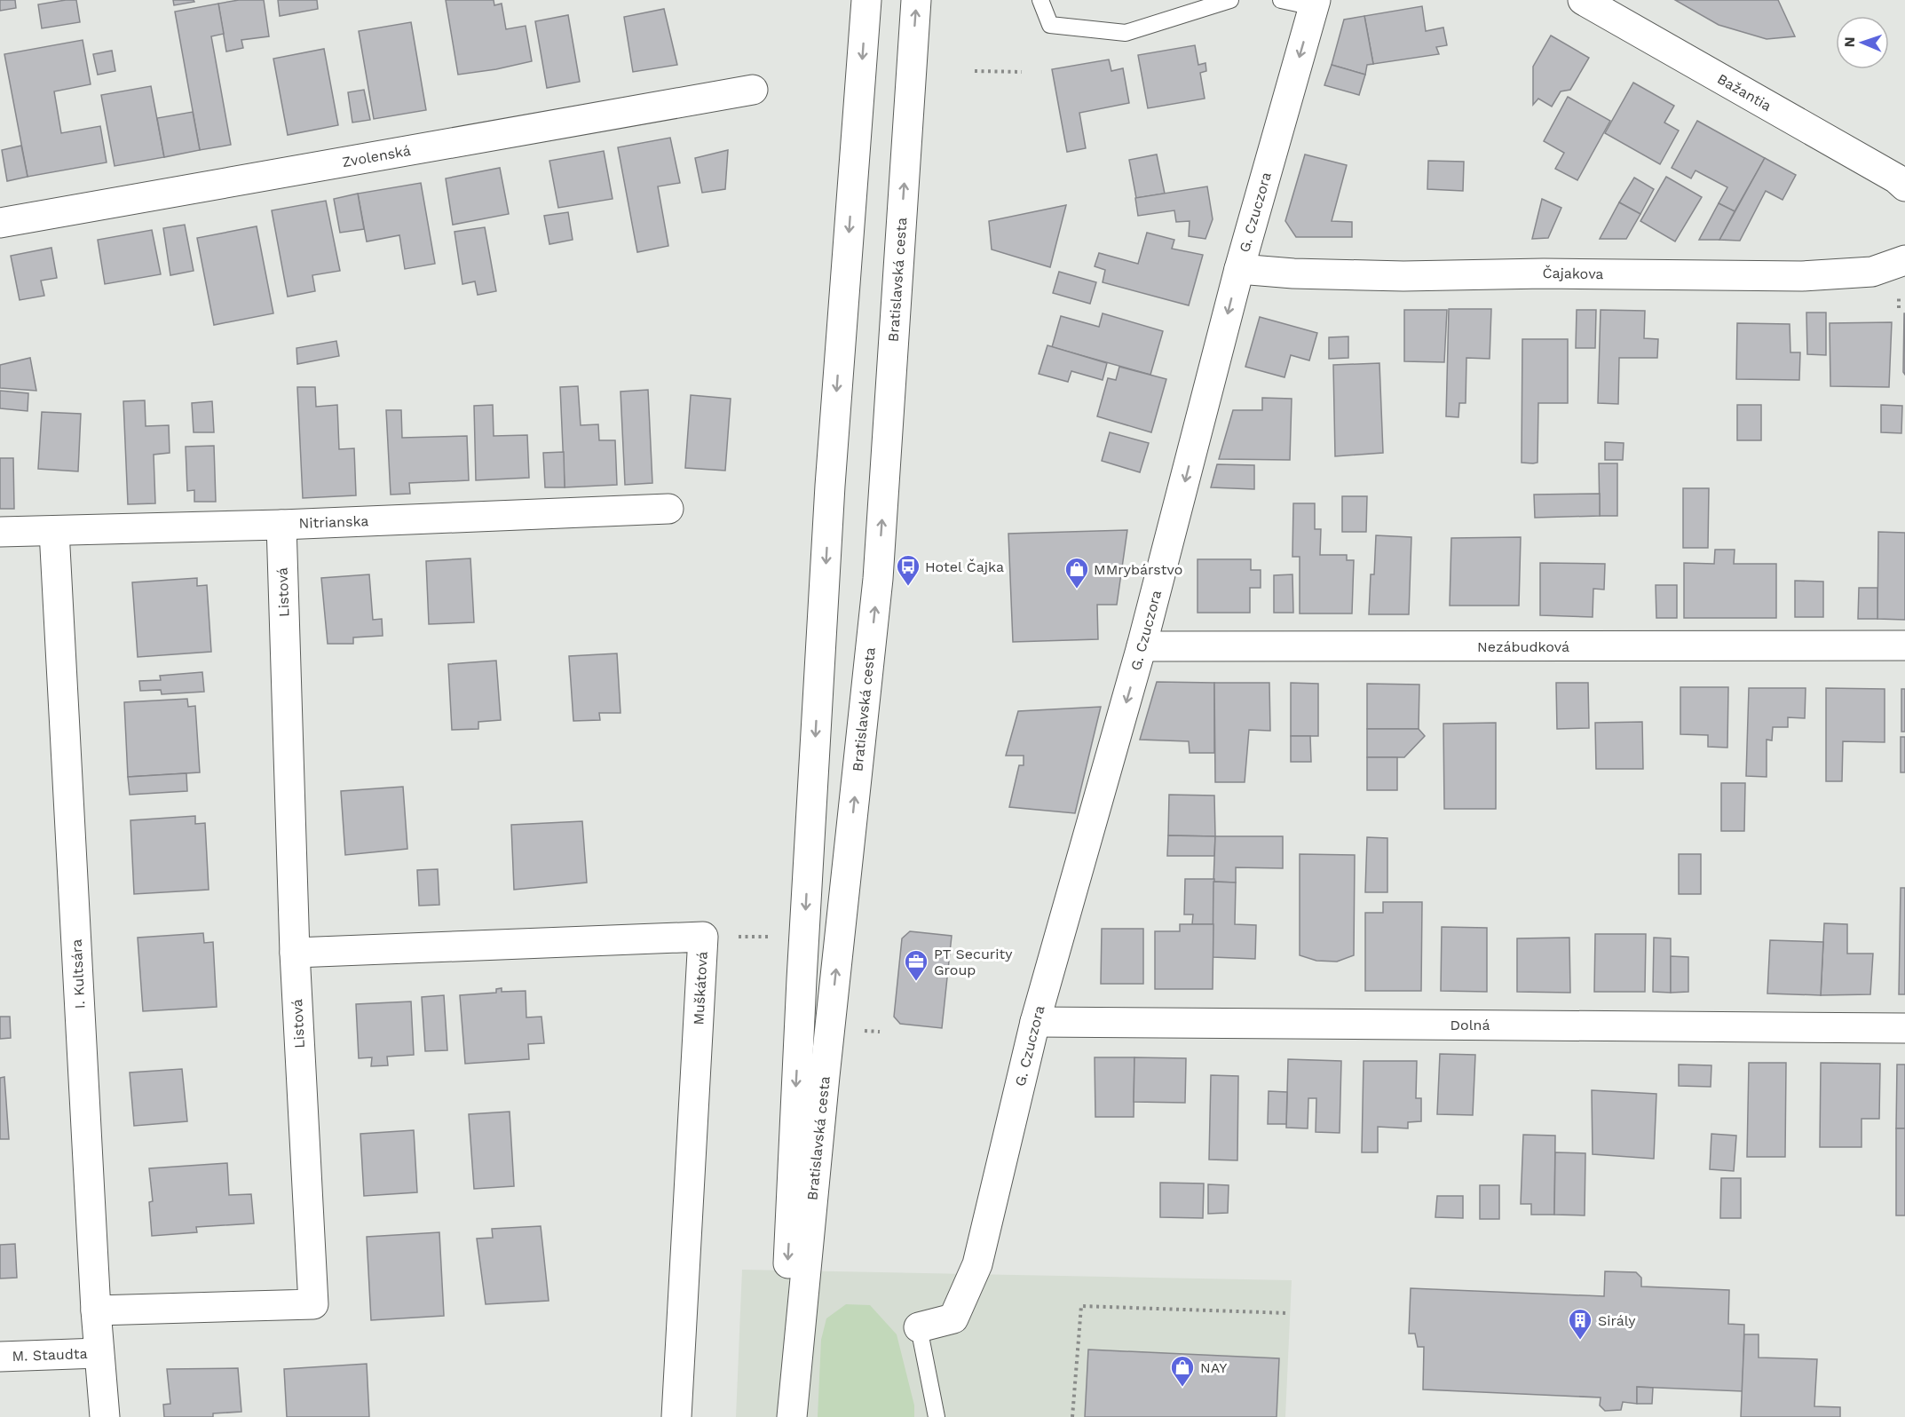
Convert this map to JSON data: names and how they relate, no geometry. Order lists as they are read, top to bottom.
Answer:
{
  "streets": {
    "street": [
      "Bažantia",
      "Zvolenská",
      "G. Czuczora",
      "Čajakova",
      "Bratislavská cesta",
      "Nitrianska",
      "Listová",
      "Nezábudková",
      "I. Kultsára",
      "Muškátová",
      "Dolná",
      "M. Staudta"
    ]
  },
  "crossings": [
    ["G. Czuczora", "Čajakova"],
    ["G. Czuczora", "Nezábudková"],
    ["G. Czuczora", "Dolná"],
    ["Nitrianska", "Listová"],
    ["Nitrianska", "I. Kultsára"],
    ["Listová", "I. Kultsára"],
    ["Listová", "Muškátová"],
    ["I. Kultsára", "M. Staudta"]
  ],
  "one_way": ["G. Czuczora"],
  "places": {
    "bus stop": ["Hotel Čajka"],
    "shop": ["MMrybárstvo", "NAY"],
    "office": ["PT Security Group"],
    "building": ["Sirály"]
  },
  "north": "left"
}
